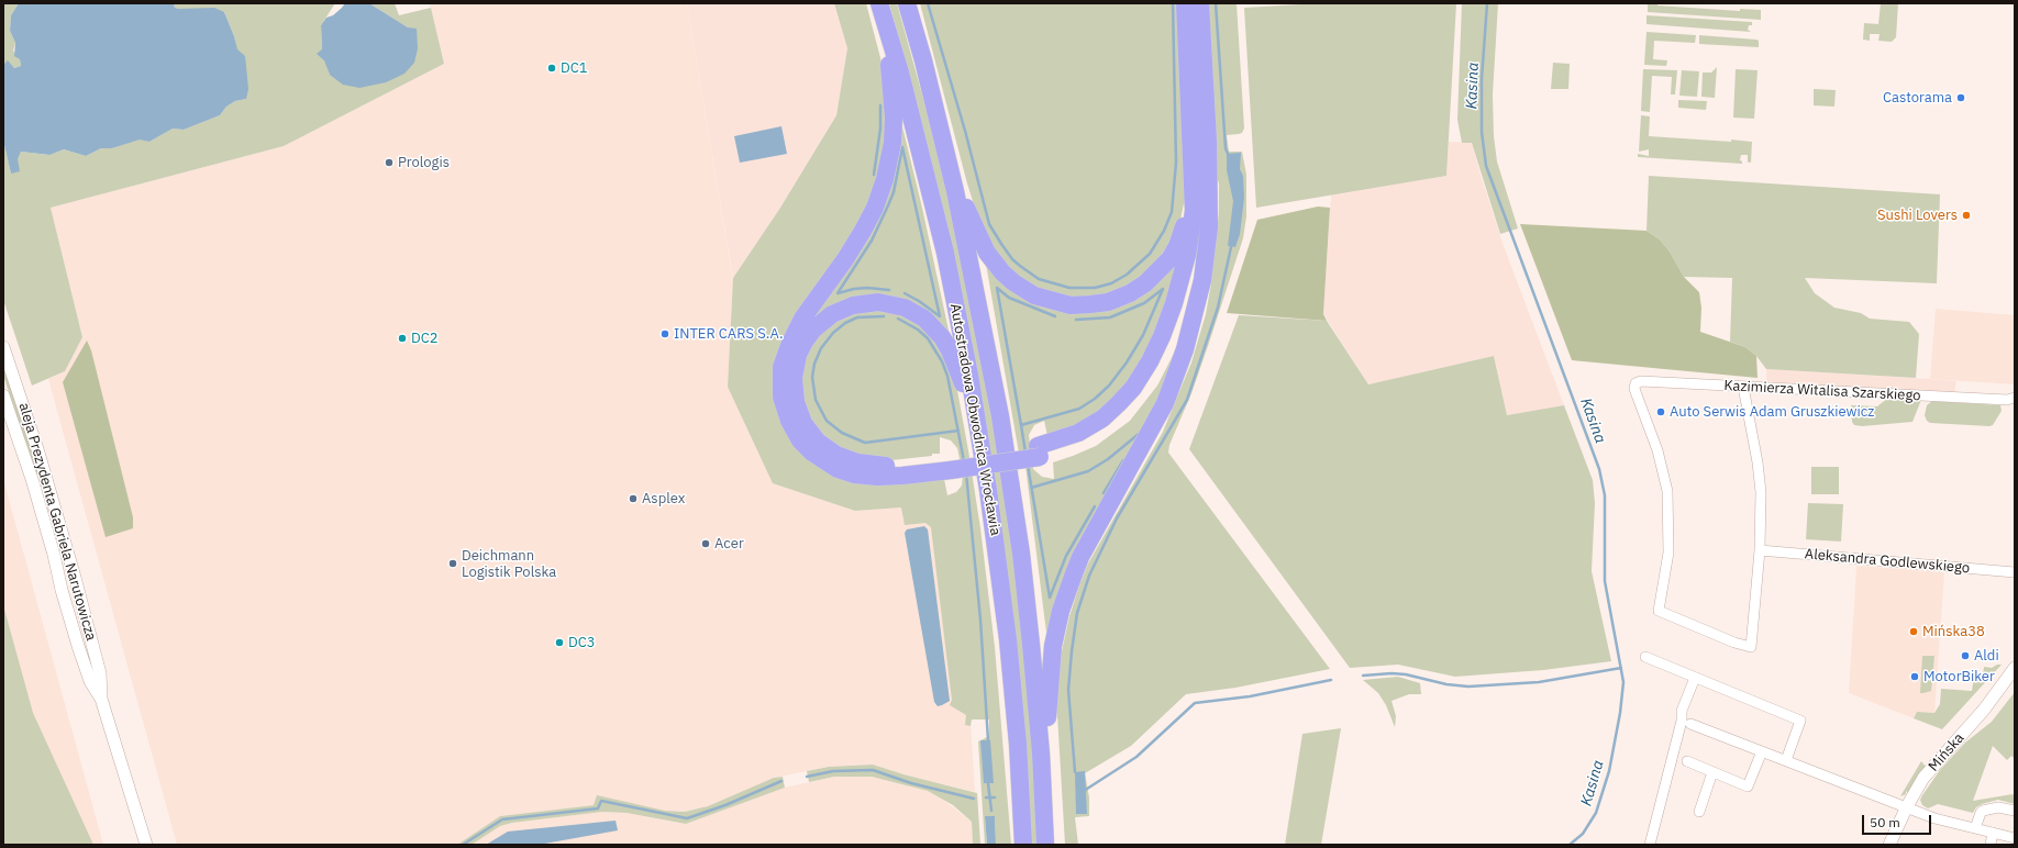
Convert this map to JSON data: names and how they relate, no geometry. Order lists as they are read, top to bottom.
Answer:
{
  "streets": {
    "highway": ["Autostradowa Obwodnica Wrocławia"],
    "street": [
      "Kazimierza Witalisa Szarskiego",
      "aleja Prezydenta Gabriela Narutowicza",
      "Aleksandra Godlewskiego",
      "Mińska"
    ]
  },
  "crossings": [
    ["Kazimierza Witalisa Szarskiego", "Aleksandra Godlewskiego"]
  ],
  "water": ["Kasina"],
  "places": [
    "DC1",
    "Castorama",
    "Prologis",
    "Sushi Lovers",
    "INTER CARS S.A.",
    "DC2",
    "Auto Serwis Adam Gruszkiewicz",
    "Asplex",
    "Acer",
    "Deichmann Logistik Polska",
    "Mińska38",
    "DC3",
    "Aldi",
    "MotorBiker"
  ],
  "scale_bar": "50 m"
}
